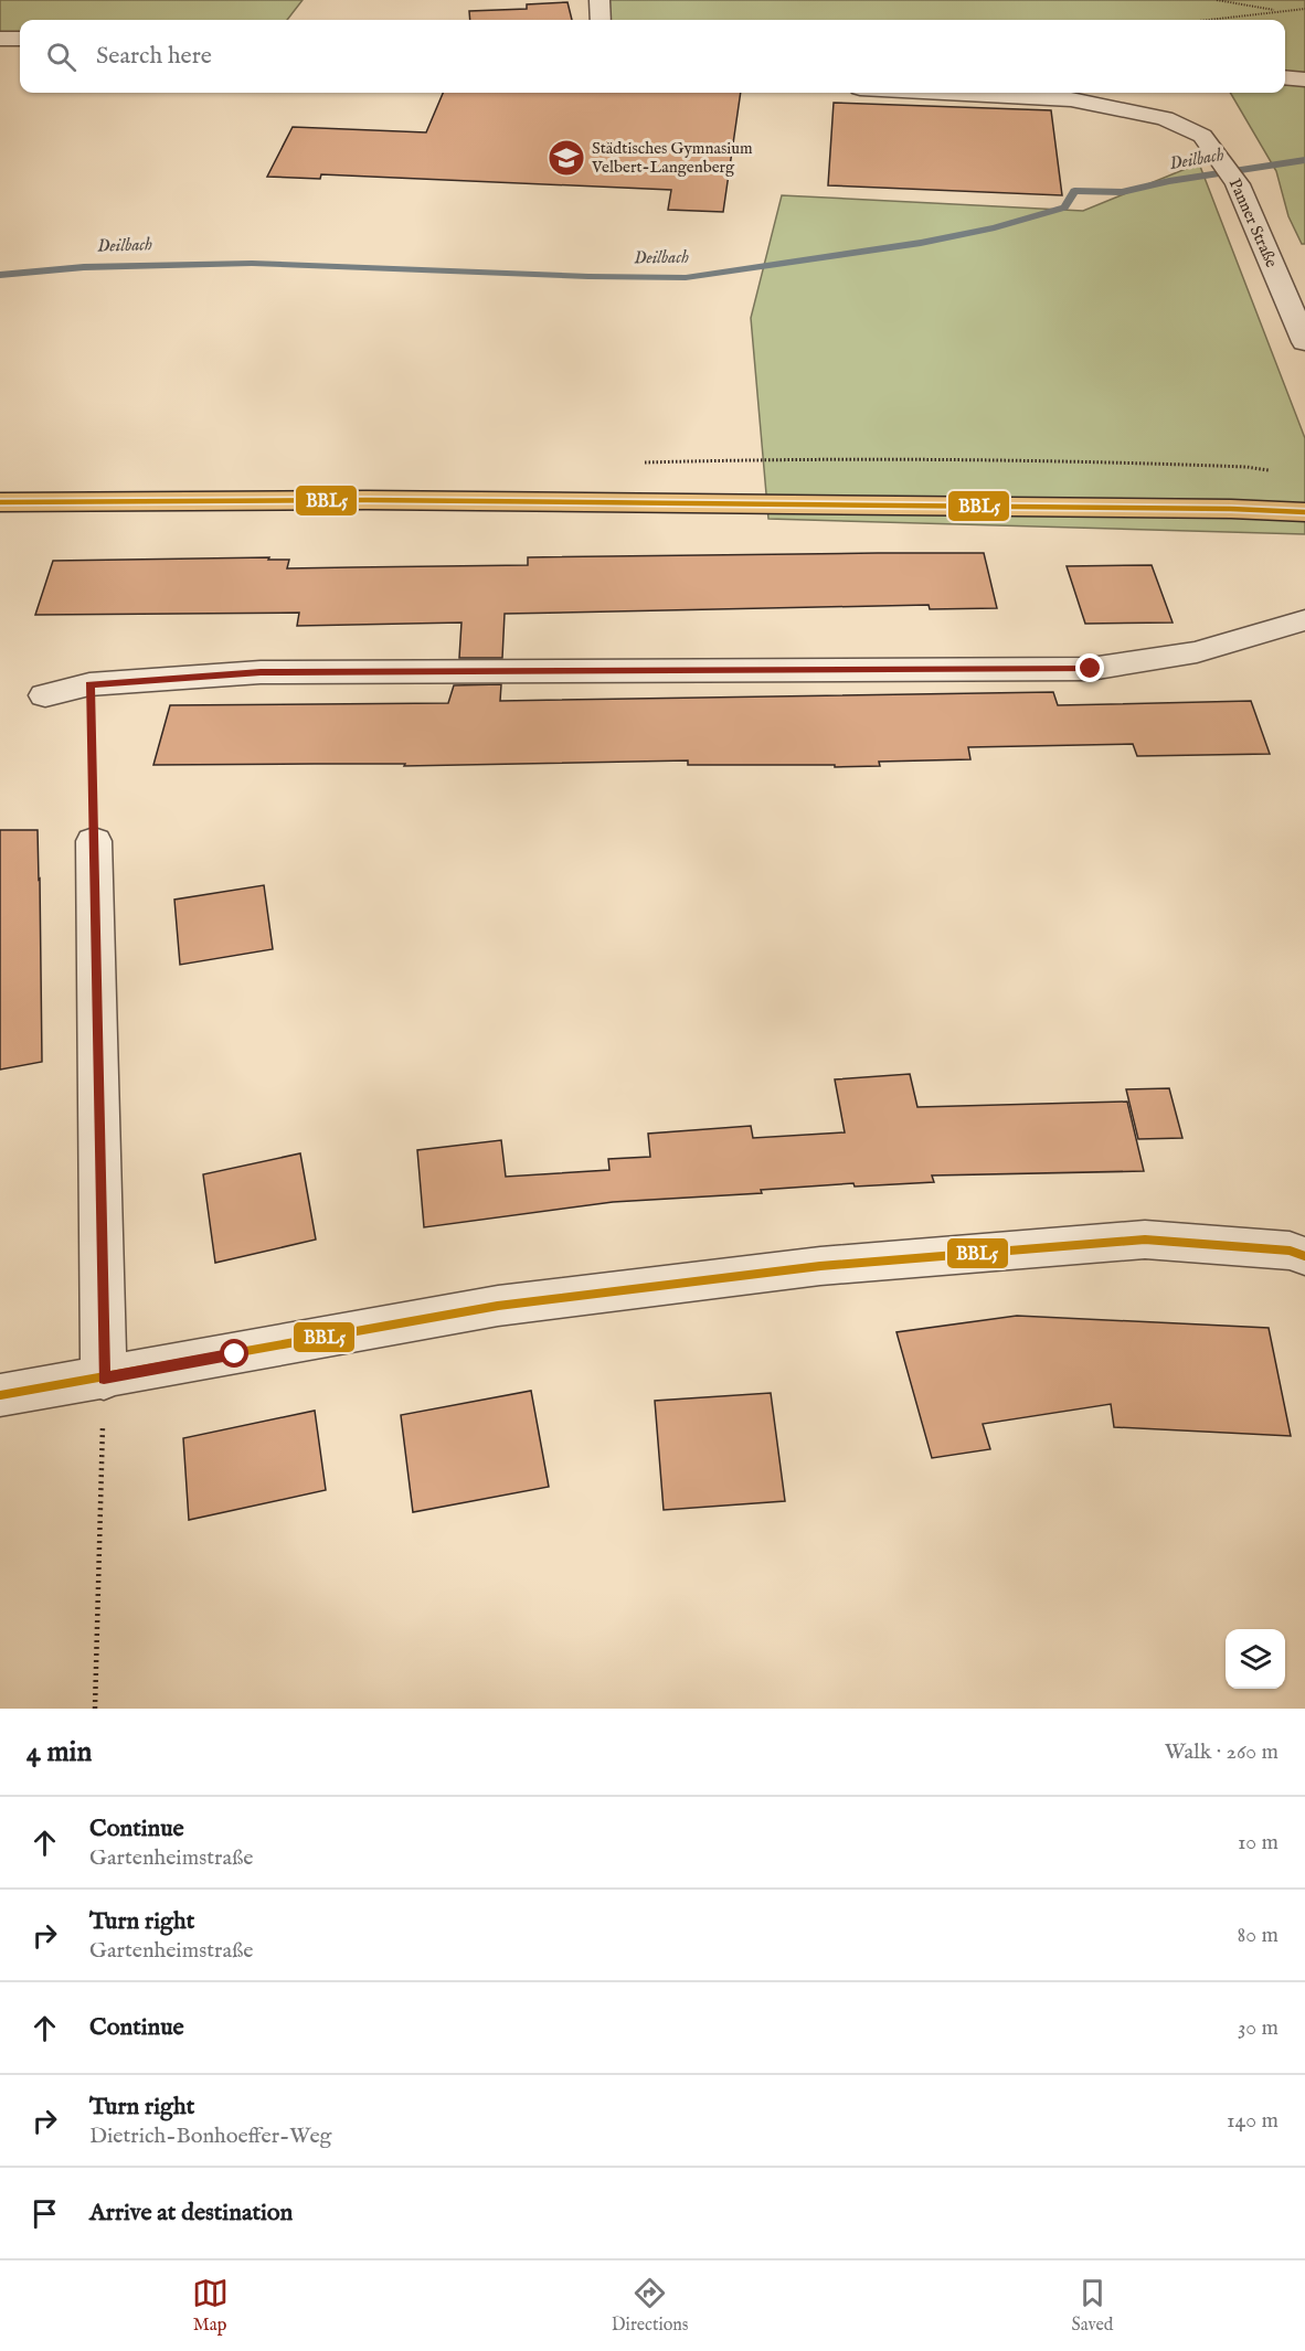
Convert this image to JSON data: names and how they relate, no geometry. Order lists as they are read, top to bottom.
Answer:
{
  "streets": {
    "street": ["Panner Straße"]
  },
  "water": ["Deilbach"],
  "places": {
    "school or university": ["Städtisches Gymnasium Velbert-Langenberg"]
  },
  "lines": ["transit line BBL5"],
  "page": {
    "search": "Search here",
    "heading": ["4 min", "Walk · 260 m"],
    "list": [
      ["Continue", "Gartenheimstraße", "10 m"],
      ["Turn right", "Gartenheimstraße", "80 m"],
      ["Continue", "30 m"],
      ["Turn right", "Dietrich-Bonhoeffer-Weg", "140 m"],
      "Arrive at destination"
    ],
    "nav": ["Map", "Directions", "Saved"]
  }
}
